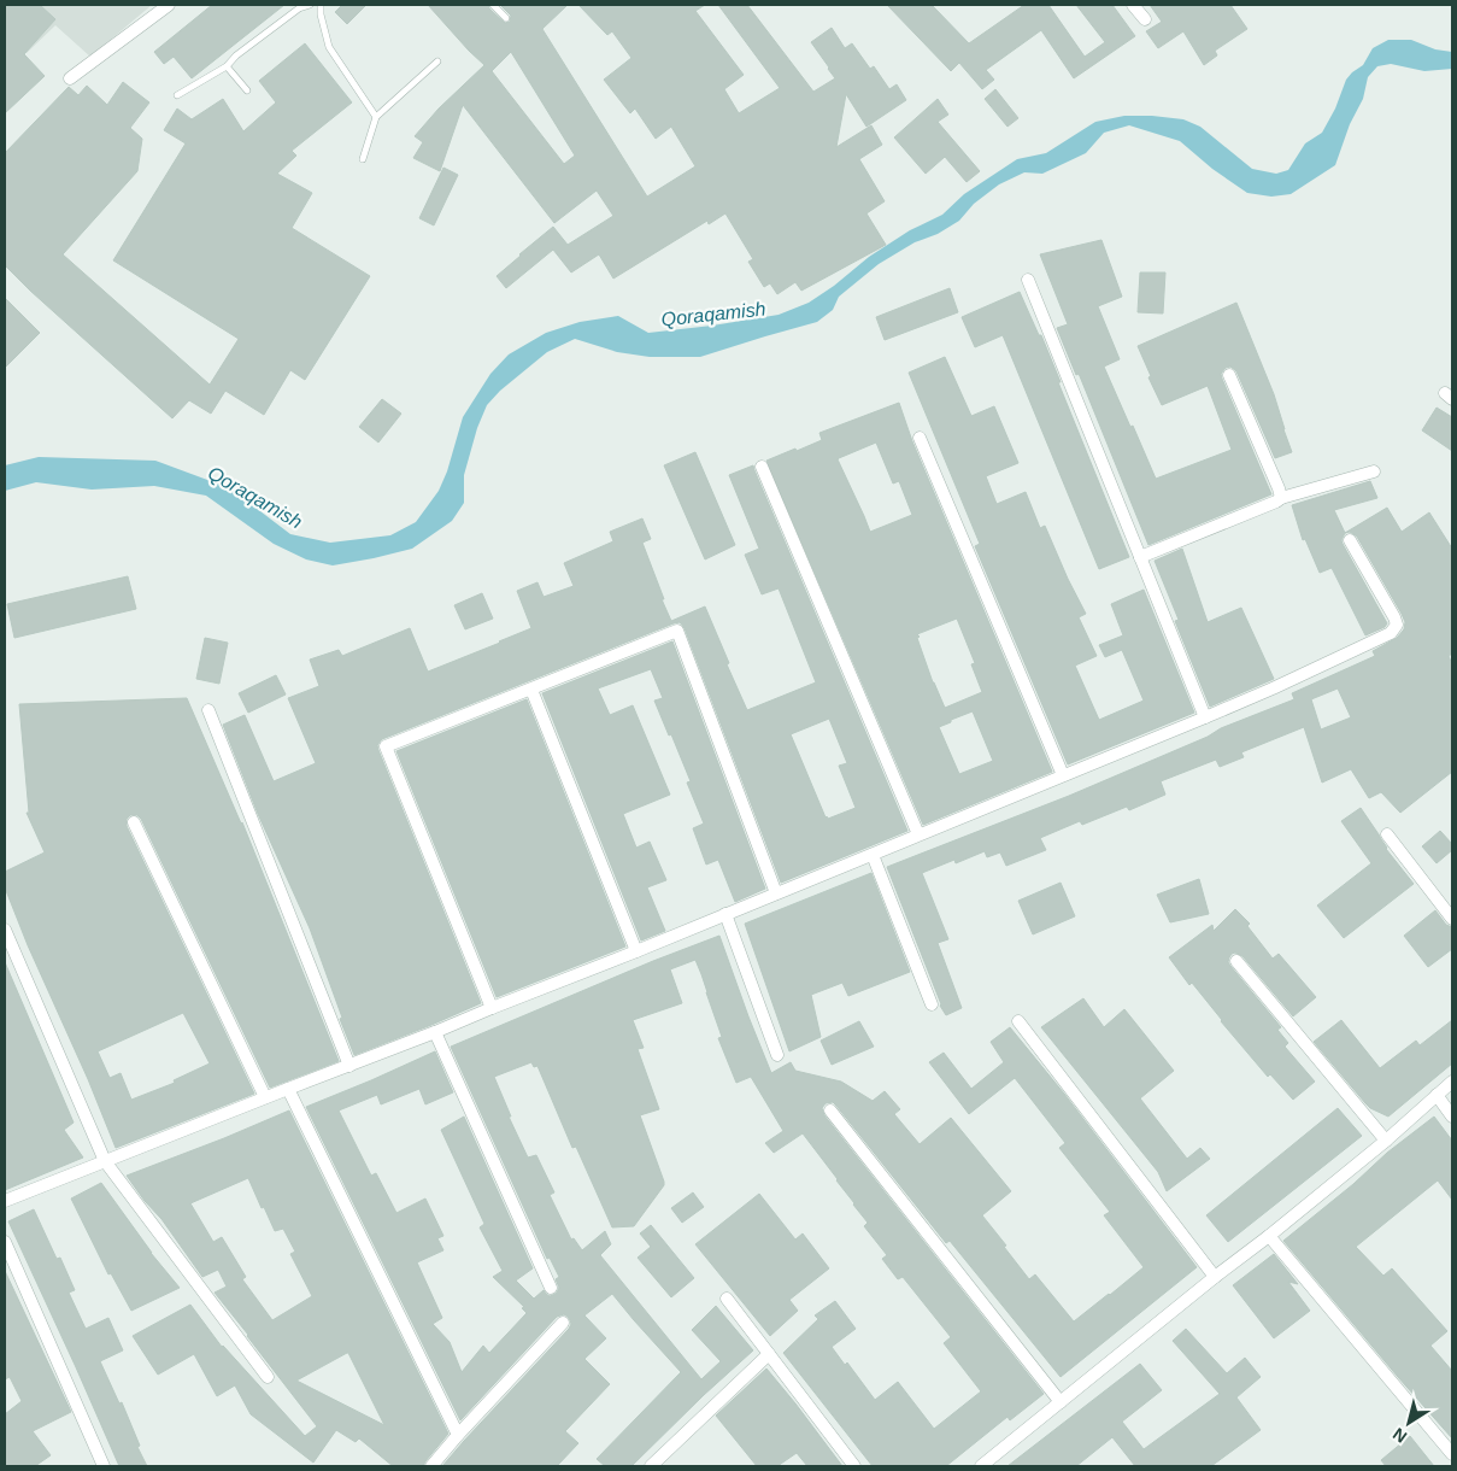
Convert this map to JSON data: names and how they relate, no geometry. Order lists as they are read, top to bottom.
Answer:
{
  "water": ["Qoraqamish"],
  "north": "bottom left"
}
